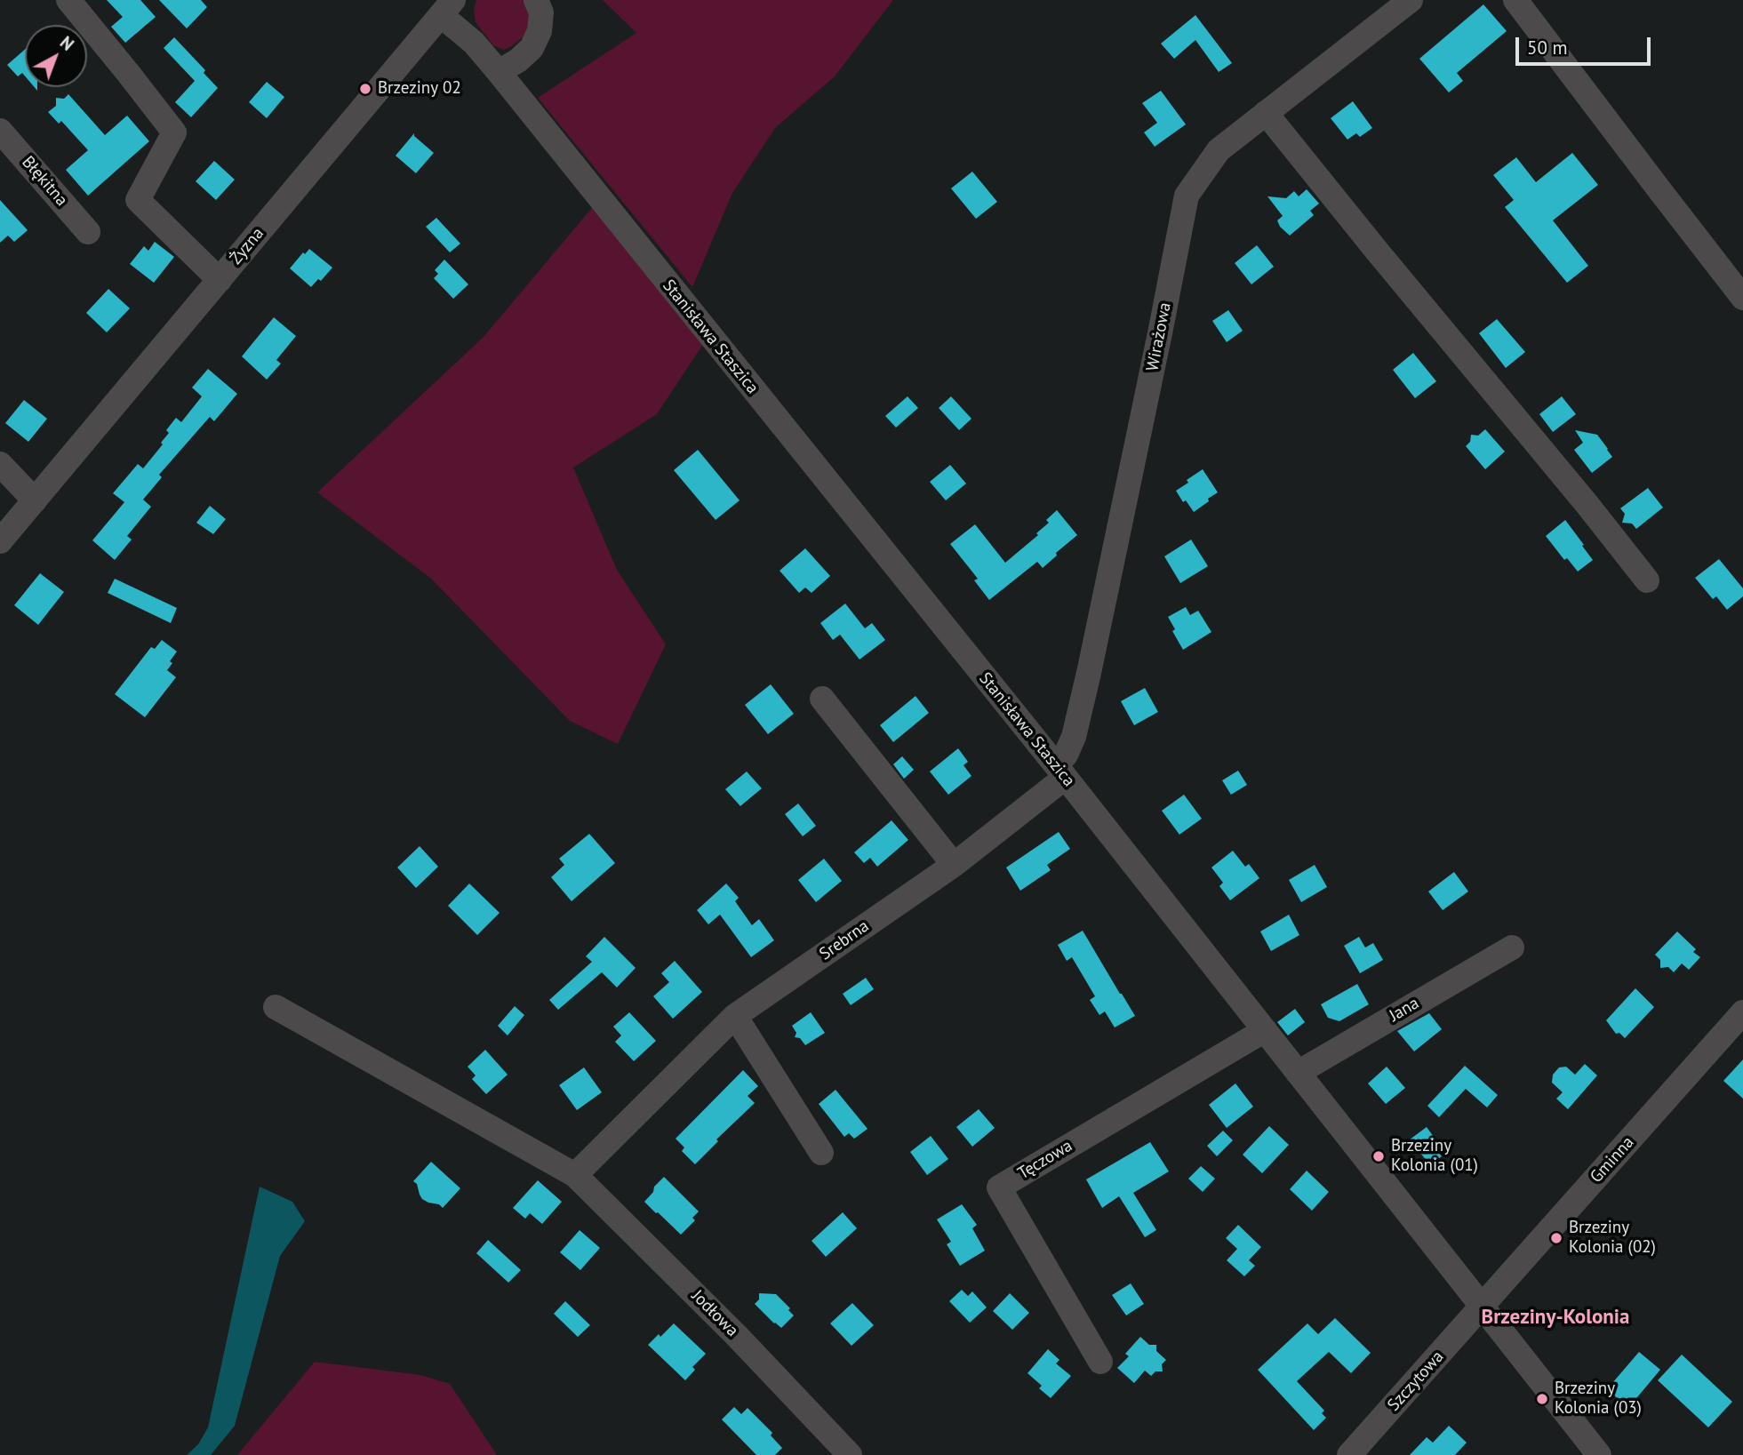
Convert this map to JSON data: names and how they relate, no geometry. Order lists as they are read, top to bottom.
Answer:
{
  "streets": {
    "street": [
      "Błękitna",
      "Żyzna",
      "Stanisława Staszica",
      "Wirażowa",
      "Srebrna",
      "Jana",
      "Tęczowa",
      "Gminna",
      "Jodłowa",
      "Szczytowa"
    ]
  },
  "crossings": [
    ["Żyzna", "Stanisława Staszica"],
    ["Stanisława Staszica", "Wirażowa"],
    ["Stanisława Staszica", "Srebrna"],
    ["Stanisława Staszica", "Jana"],
    ["Stanisława Staszica", "Tęczowa"],
    ["Stanisława Staszica", "Gminna"],
    ["Stanisława Staszica", "Szczytowa"],
    ["Wirażowa", "Srebrna"],
    ["Srebrna", "Jodłowa"],
    ["Gminna", "Szczytowa"]
  ],
  "districts": ["Brzeziny-Kolonia"],
  "places": [
    "Brzeziny 02",
    "Brzeziny Kolonia (01)",
    "Brzeziny Kolonia (02)",
    "Brzeziny Kolonia (03)"
  ],
  "scale_bar": "50 m",
  "north": "top right"
}
